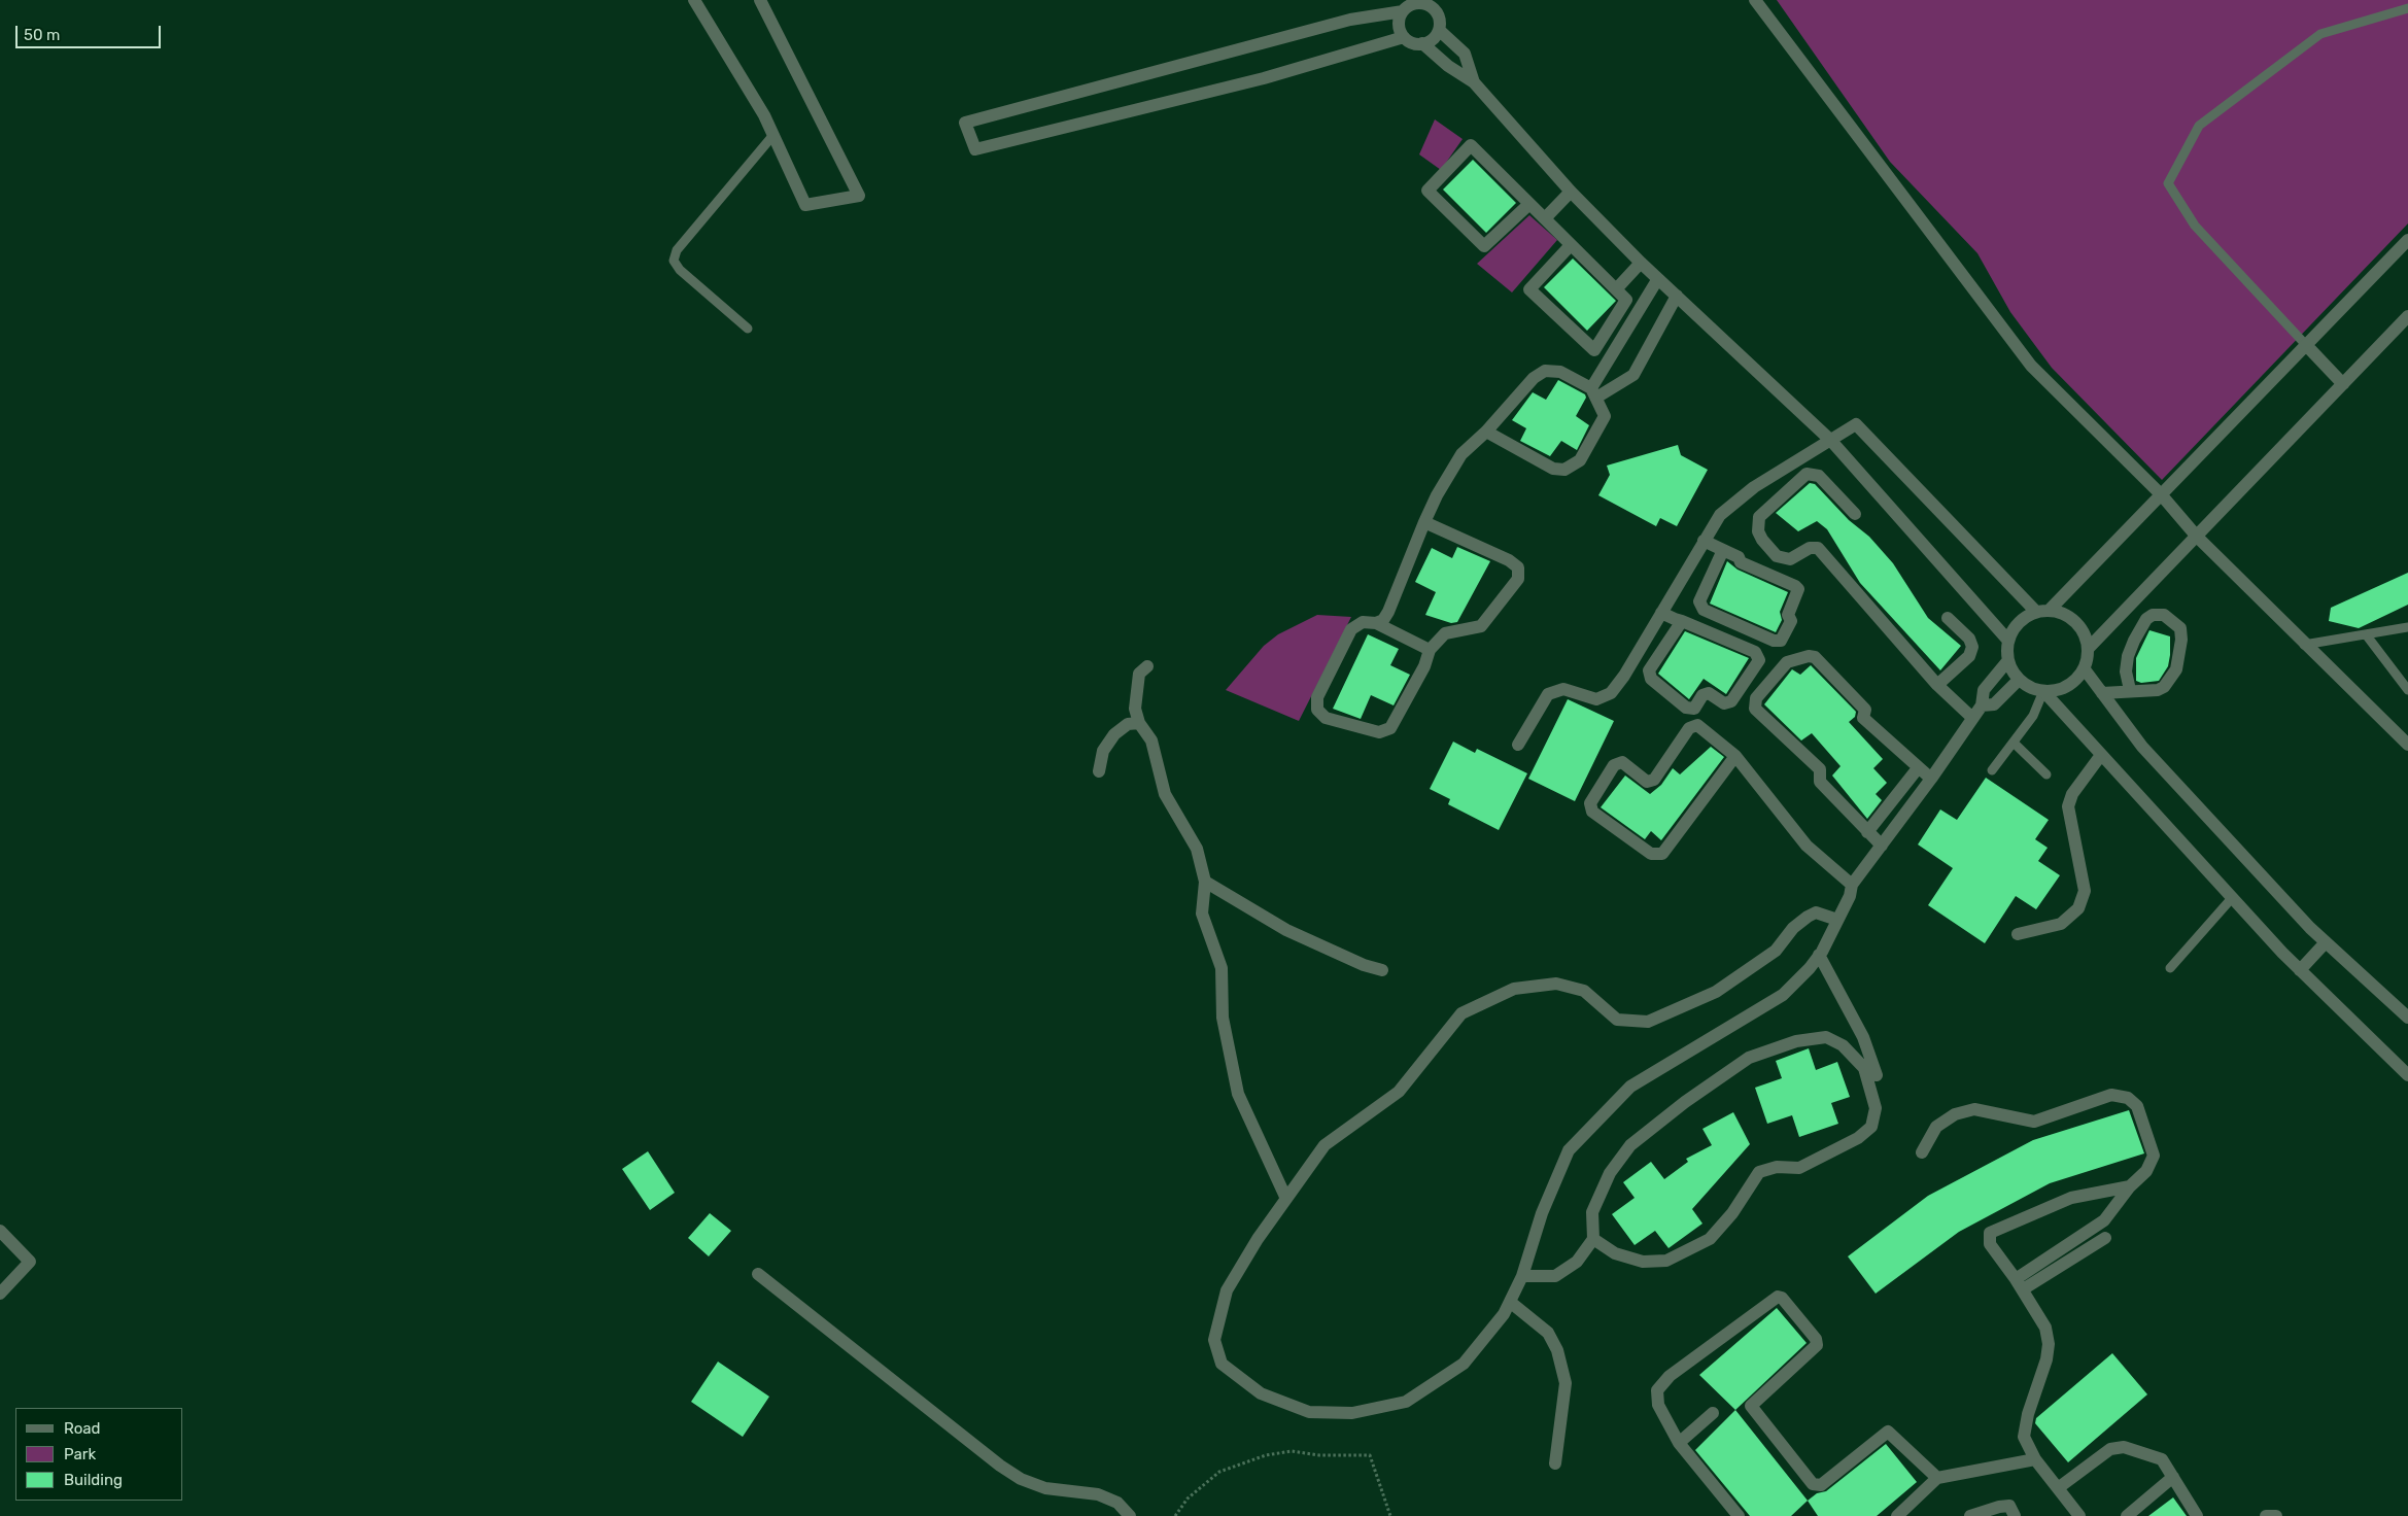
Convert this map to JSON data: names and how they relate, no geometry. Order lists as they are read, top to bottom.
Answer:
{
  "legend": ["Road", "Park", "Building"],
  "scale_bar": "50 m"
}
